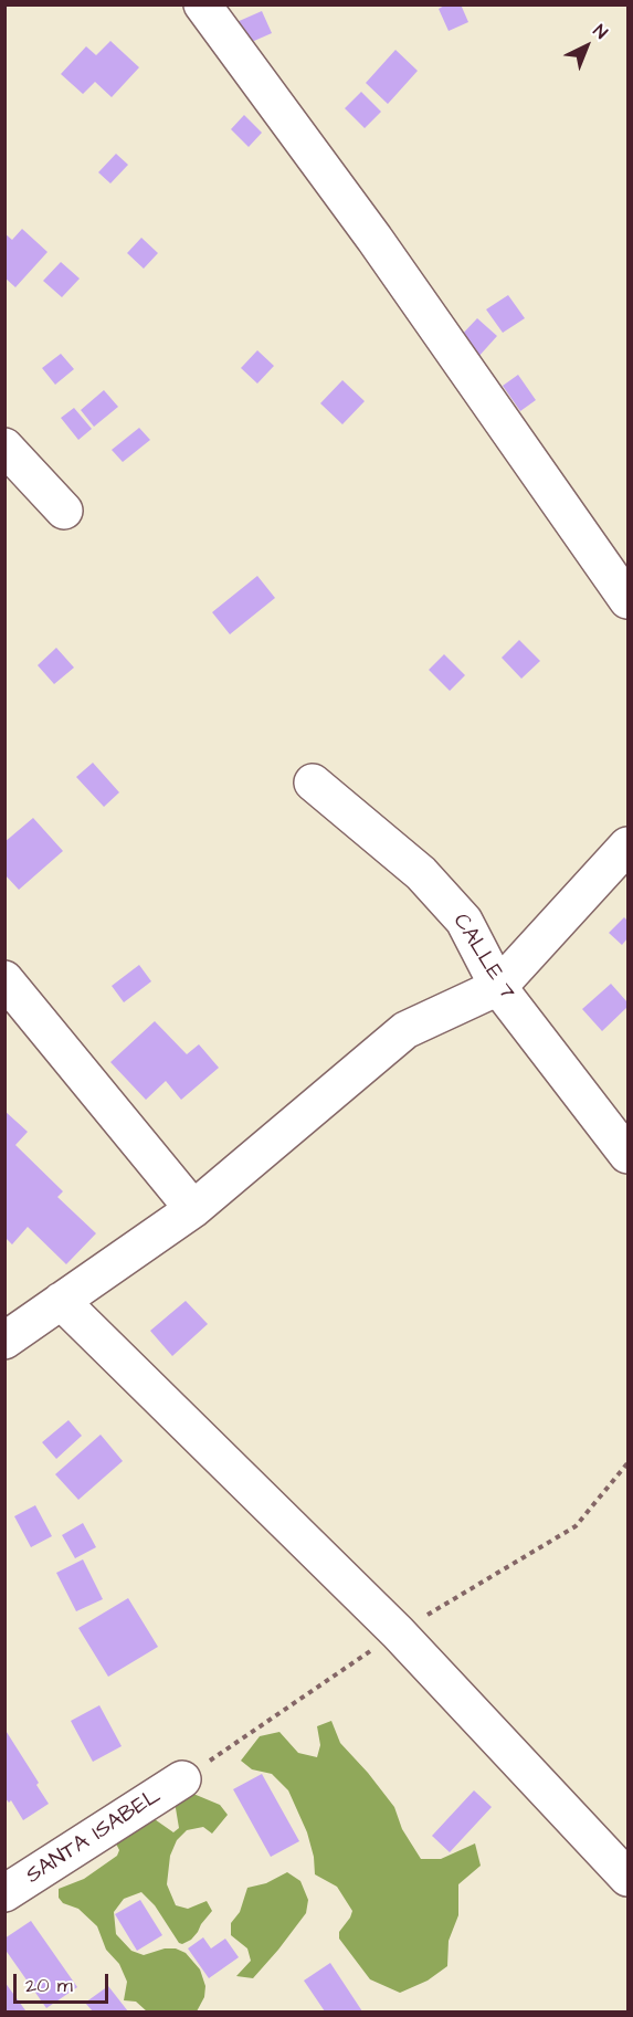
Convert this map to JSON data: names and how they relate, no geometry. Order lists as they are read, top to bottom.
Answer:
{
  "streets": {
    "street": ["CALLE 7", "SANTA ISABEL"]
  },
  "scale_bar": "20 m",
  "north": "top right"
}
